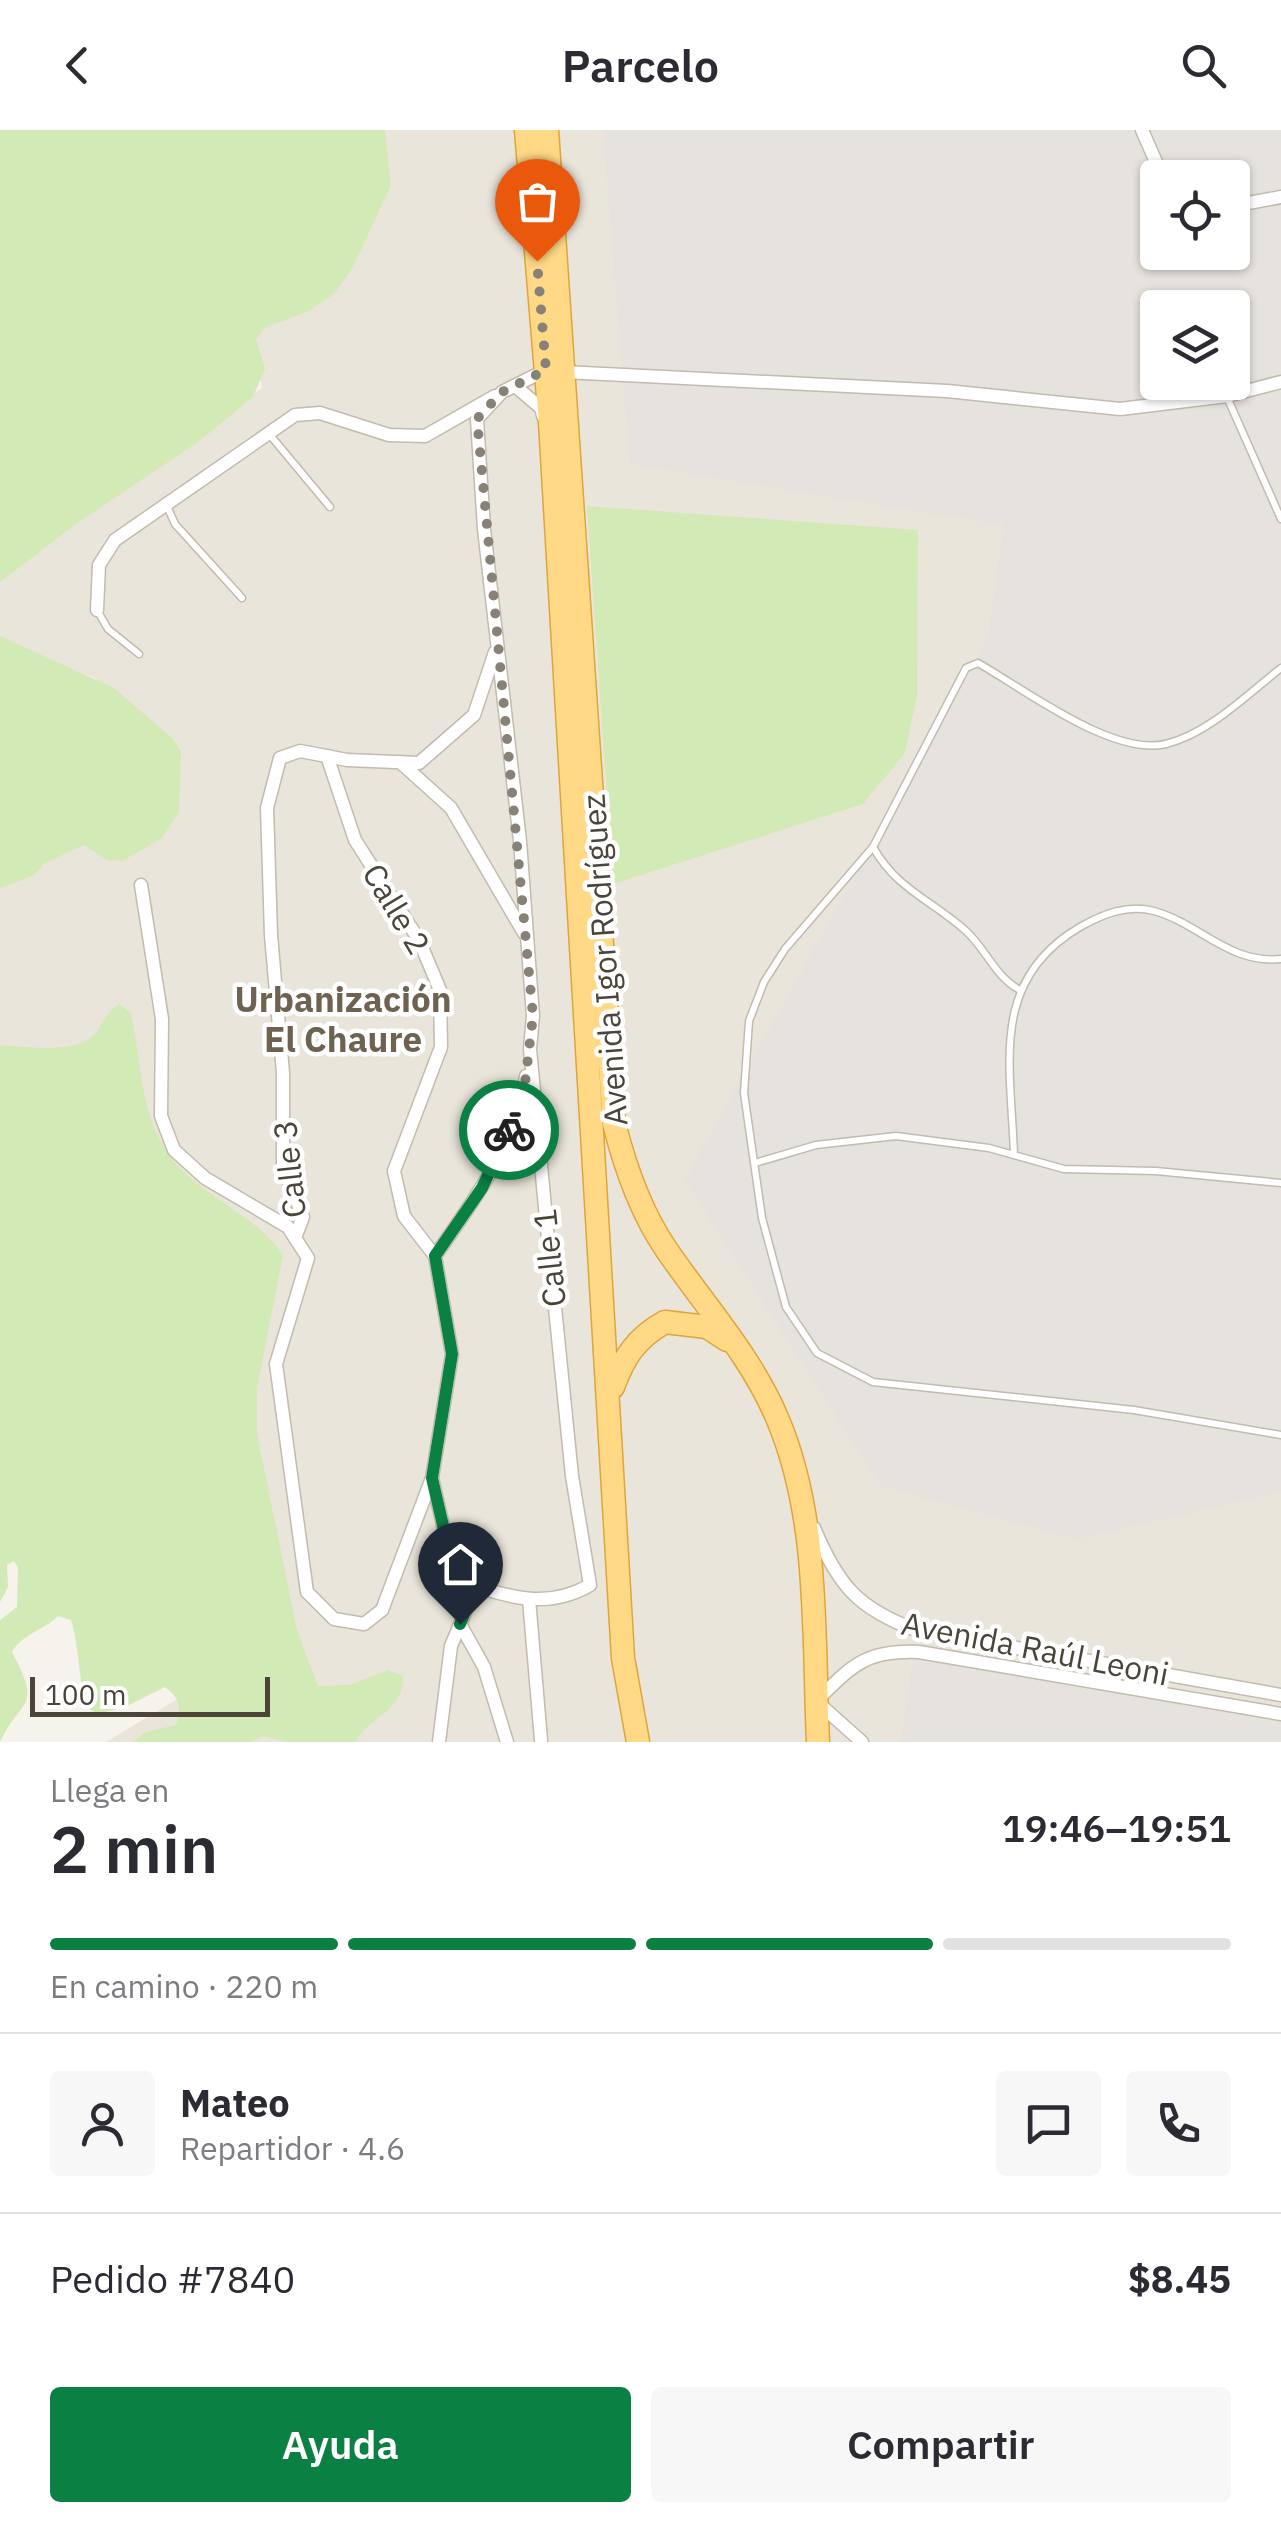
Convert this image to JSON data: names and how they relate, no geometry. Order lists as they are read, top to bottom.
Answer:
{
  "streets": {
    "highway": ["Avenida Igor Rodríguez"],
    "street": [
      "Calle 2",
      "Calle 3",
      "Calle 1",
      "Avenida Raúl Leoni"
    ]
  },
  "crossings": [
    ["Calle 2", "Calle 3"],
    ["Avenida Igor Rodríguez", "Avenida Raúl Leoni"]
  ],
  "districts": ["Urbanización El Chaure"],
  "scale_bar": "100 m",
  "page": {
    "header": "Parcelo",
    "scale": "100 m",
    "heading": ["2 min", "Llega en", "19:46–19:51"],
    "panel": [
      "Mateo",
      "Repartidor · 4.6",
      "Pedido #7840",
      "$8.45"
    ],
    "bar": "En camino · 220 m",
    "buttons": ["Ayuda", "Compartir"]
  }
}
